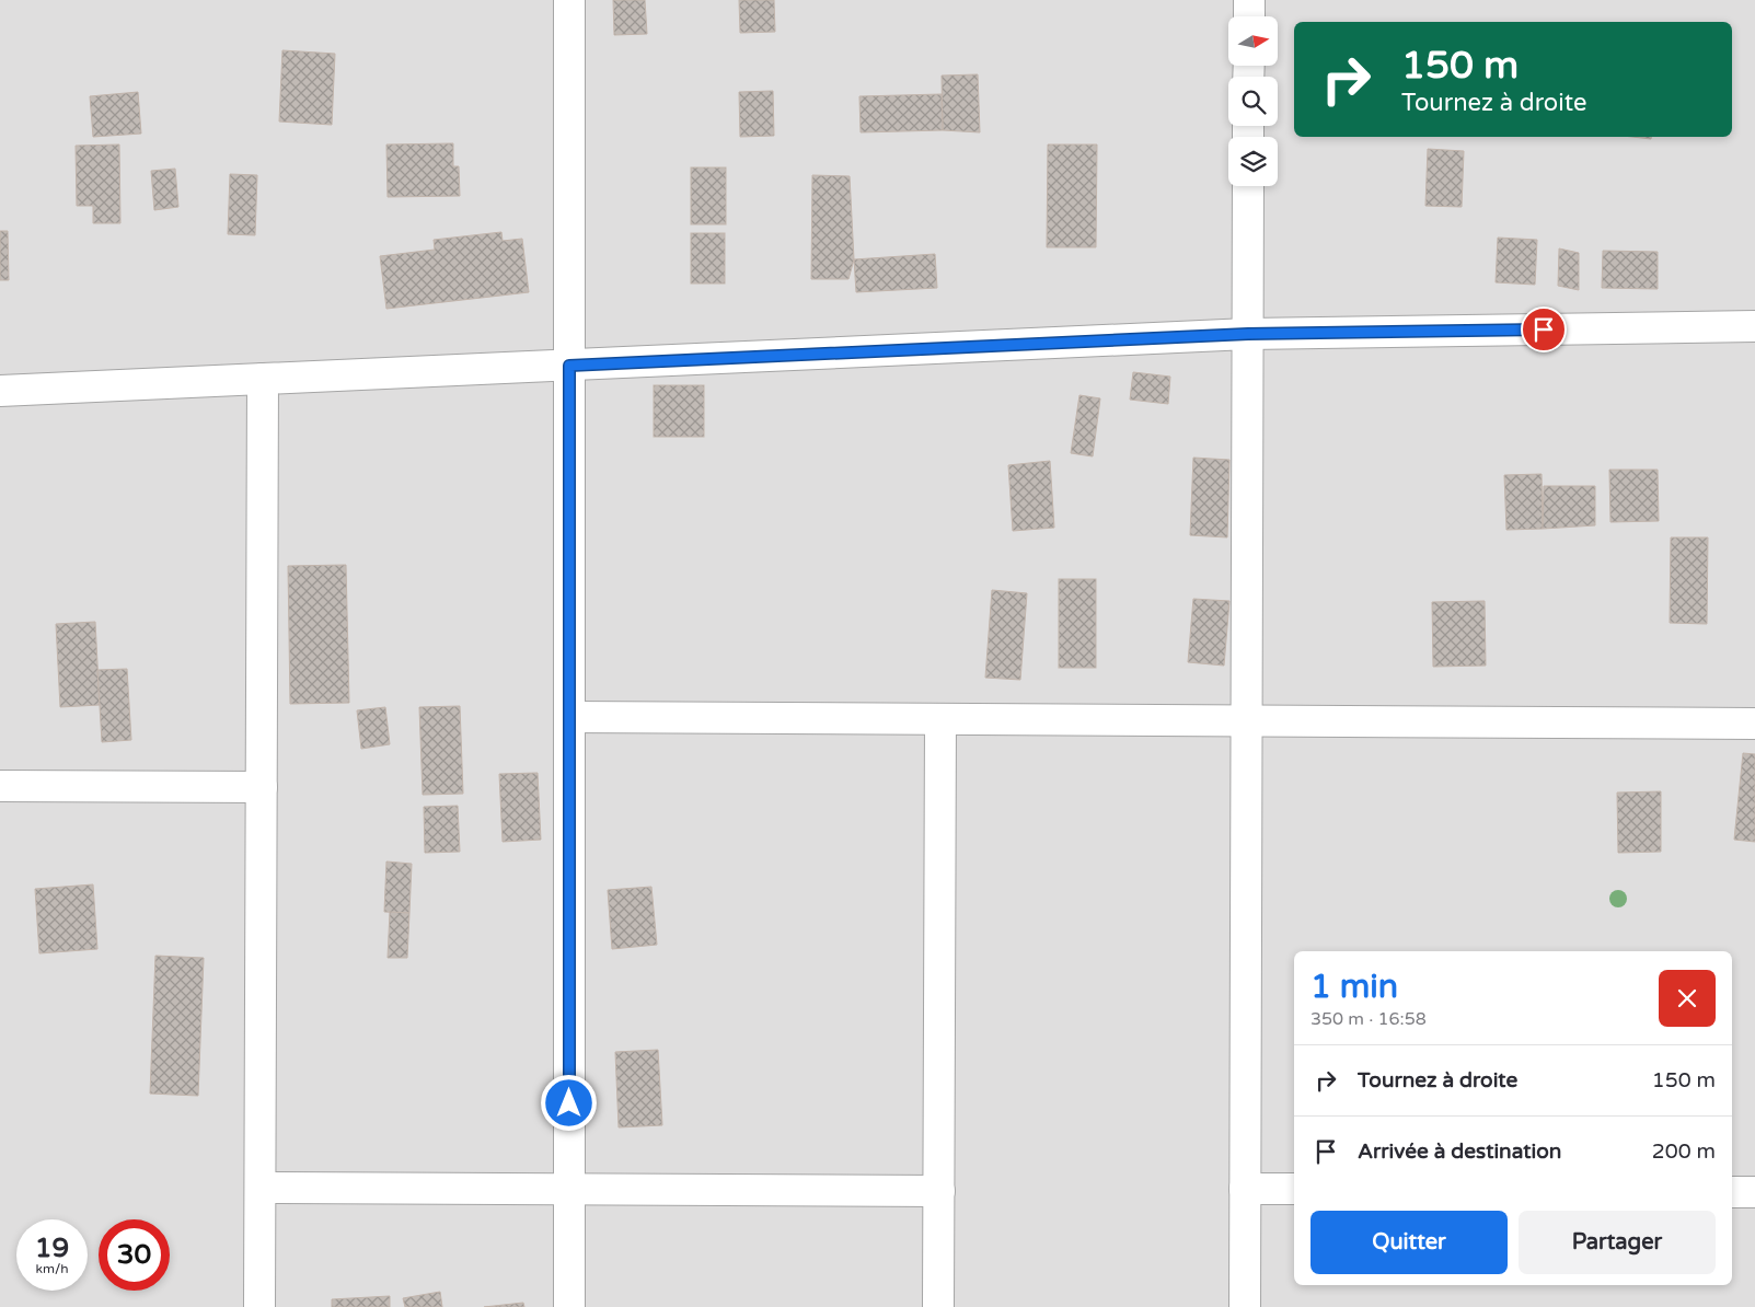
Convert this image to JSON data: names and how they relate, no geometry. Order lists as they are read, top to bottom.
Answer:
{
  "north": "right",
  "page": {
    "turn": ["150 m", "Tournez à droite"],
    "heading": ["1 min", "350 m · 16:58"],
    "list": [
      {
        "name": "Tournez à droite",
        "value": "150 m"
      },
      {
        "name": "Arrivée à destination",
        "value": "200 m"
      }
    ],
    "buttons": ["Quitter", "Partager"],
    "speed": "19 km/h",
    "limit": "30"
  }
}
